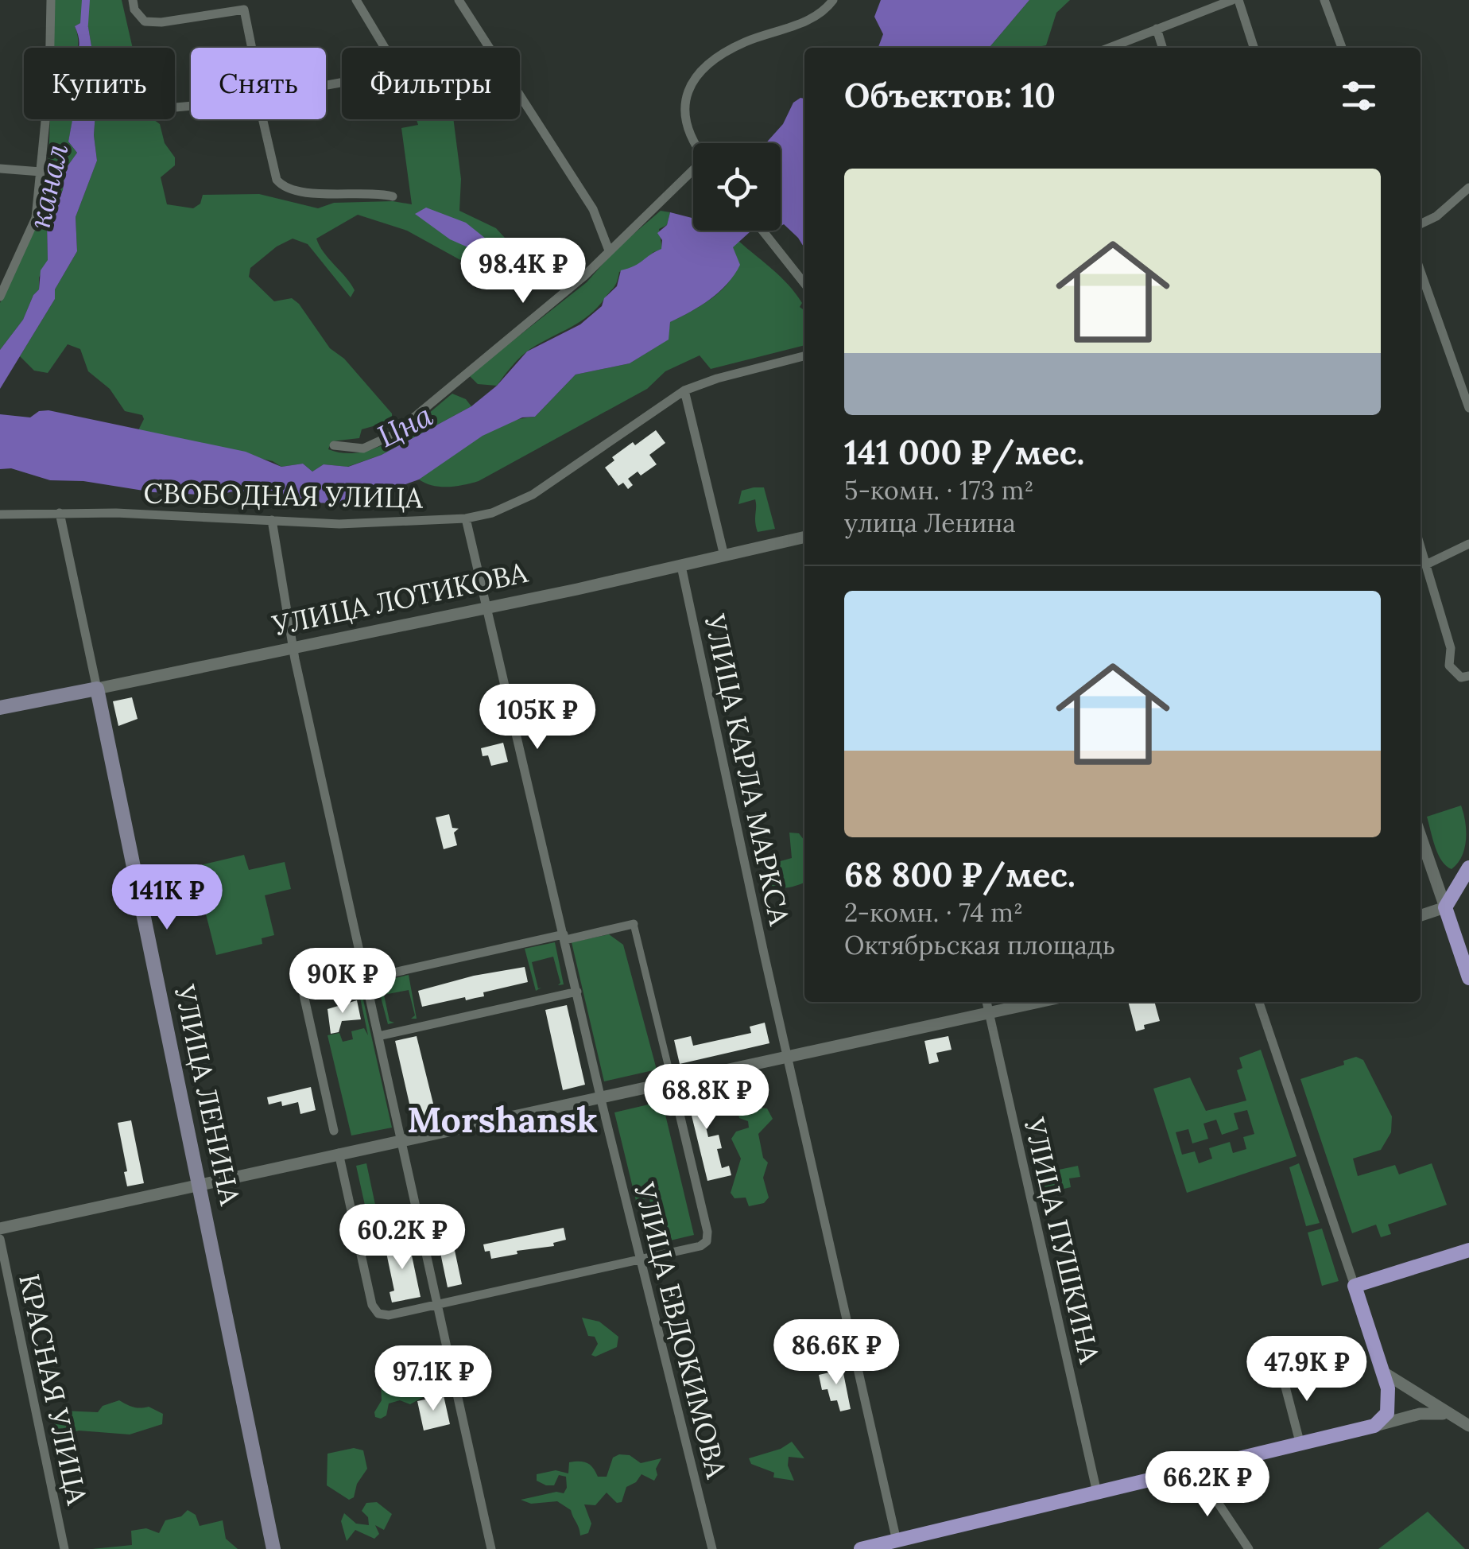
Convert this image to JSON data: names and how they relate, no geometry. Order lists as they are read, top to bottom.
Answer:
{
  "streets": {
    "main road": ["УЛИЦА ЛОТИКОВА", "УЛИЦА ЛЕНИНА"],
    "street": [
      "СВОБОДНАЯ УЛИЦА",
      "УЛИЦА КАРЛА МАРКСА",
      "УЛИЦА ПУШКИНА",
      "УЛИЦА ЕВДОКИМОВА",
      "КРАСНАЯ УЛИЦА"
    ]
  },
  "crossings": [
    ["СВОБОДНАЯ УЛИЦА", "УЛИЦА ЛЕНИНА"],
    ["СВОБОДНАЯ УЛИЦА", "УЛИЦА ЕВДОКИМОВА"],
    ["УЛИЦА ЛОТИКОВА", "УЛИЦА КАРЛА МАРКСА"],
    ["УЛИЦА ЛОТИКОВА", "УЛИЦА ЛЕНИНА"],
    ["УЛИЦА ЛОТИКОВА", "УЛИЦА ЕВДОКИМОВА"]
  ],
  "districts": ["Morshansk"],
  "water": ["канал", "Цна"],
  "page": {
    "chip": ["Купить", "Снять", "Фильтры"],
    "heading": "Объектов: 10",
    "list": [
      {
        "name": "141 000 ₽/мес.",
        "note": "5-комн. · 173 m² · улица Ленина"
      },
      {
        "name": "68 800 ₽/мес.",
        "note": "2-комн. · 74 m² · Октябрьская площадь"
      }
    ],
    "price": [
      "98.4K ₽",
      "105K ₽",
      "141K ₽",
      "90K ₽",
      "68.8K ₽",
      "60.2K ₽",
      "86.6K ₽",
      "47.9K ₽",
      "97.1K ₽",
      "66.2K ₽"
    ]
  }
}
